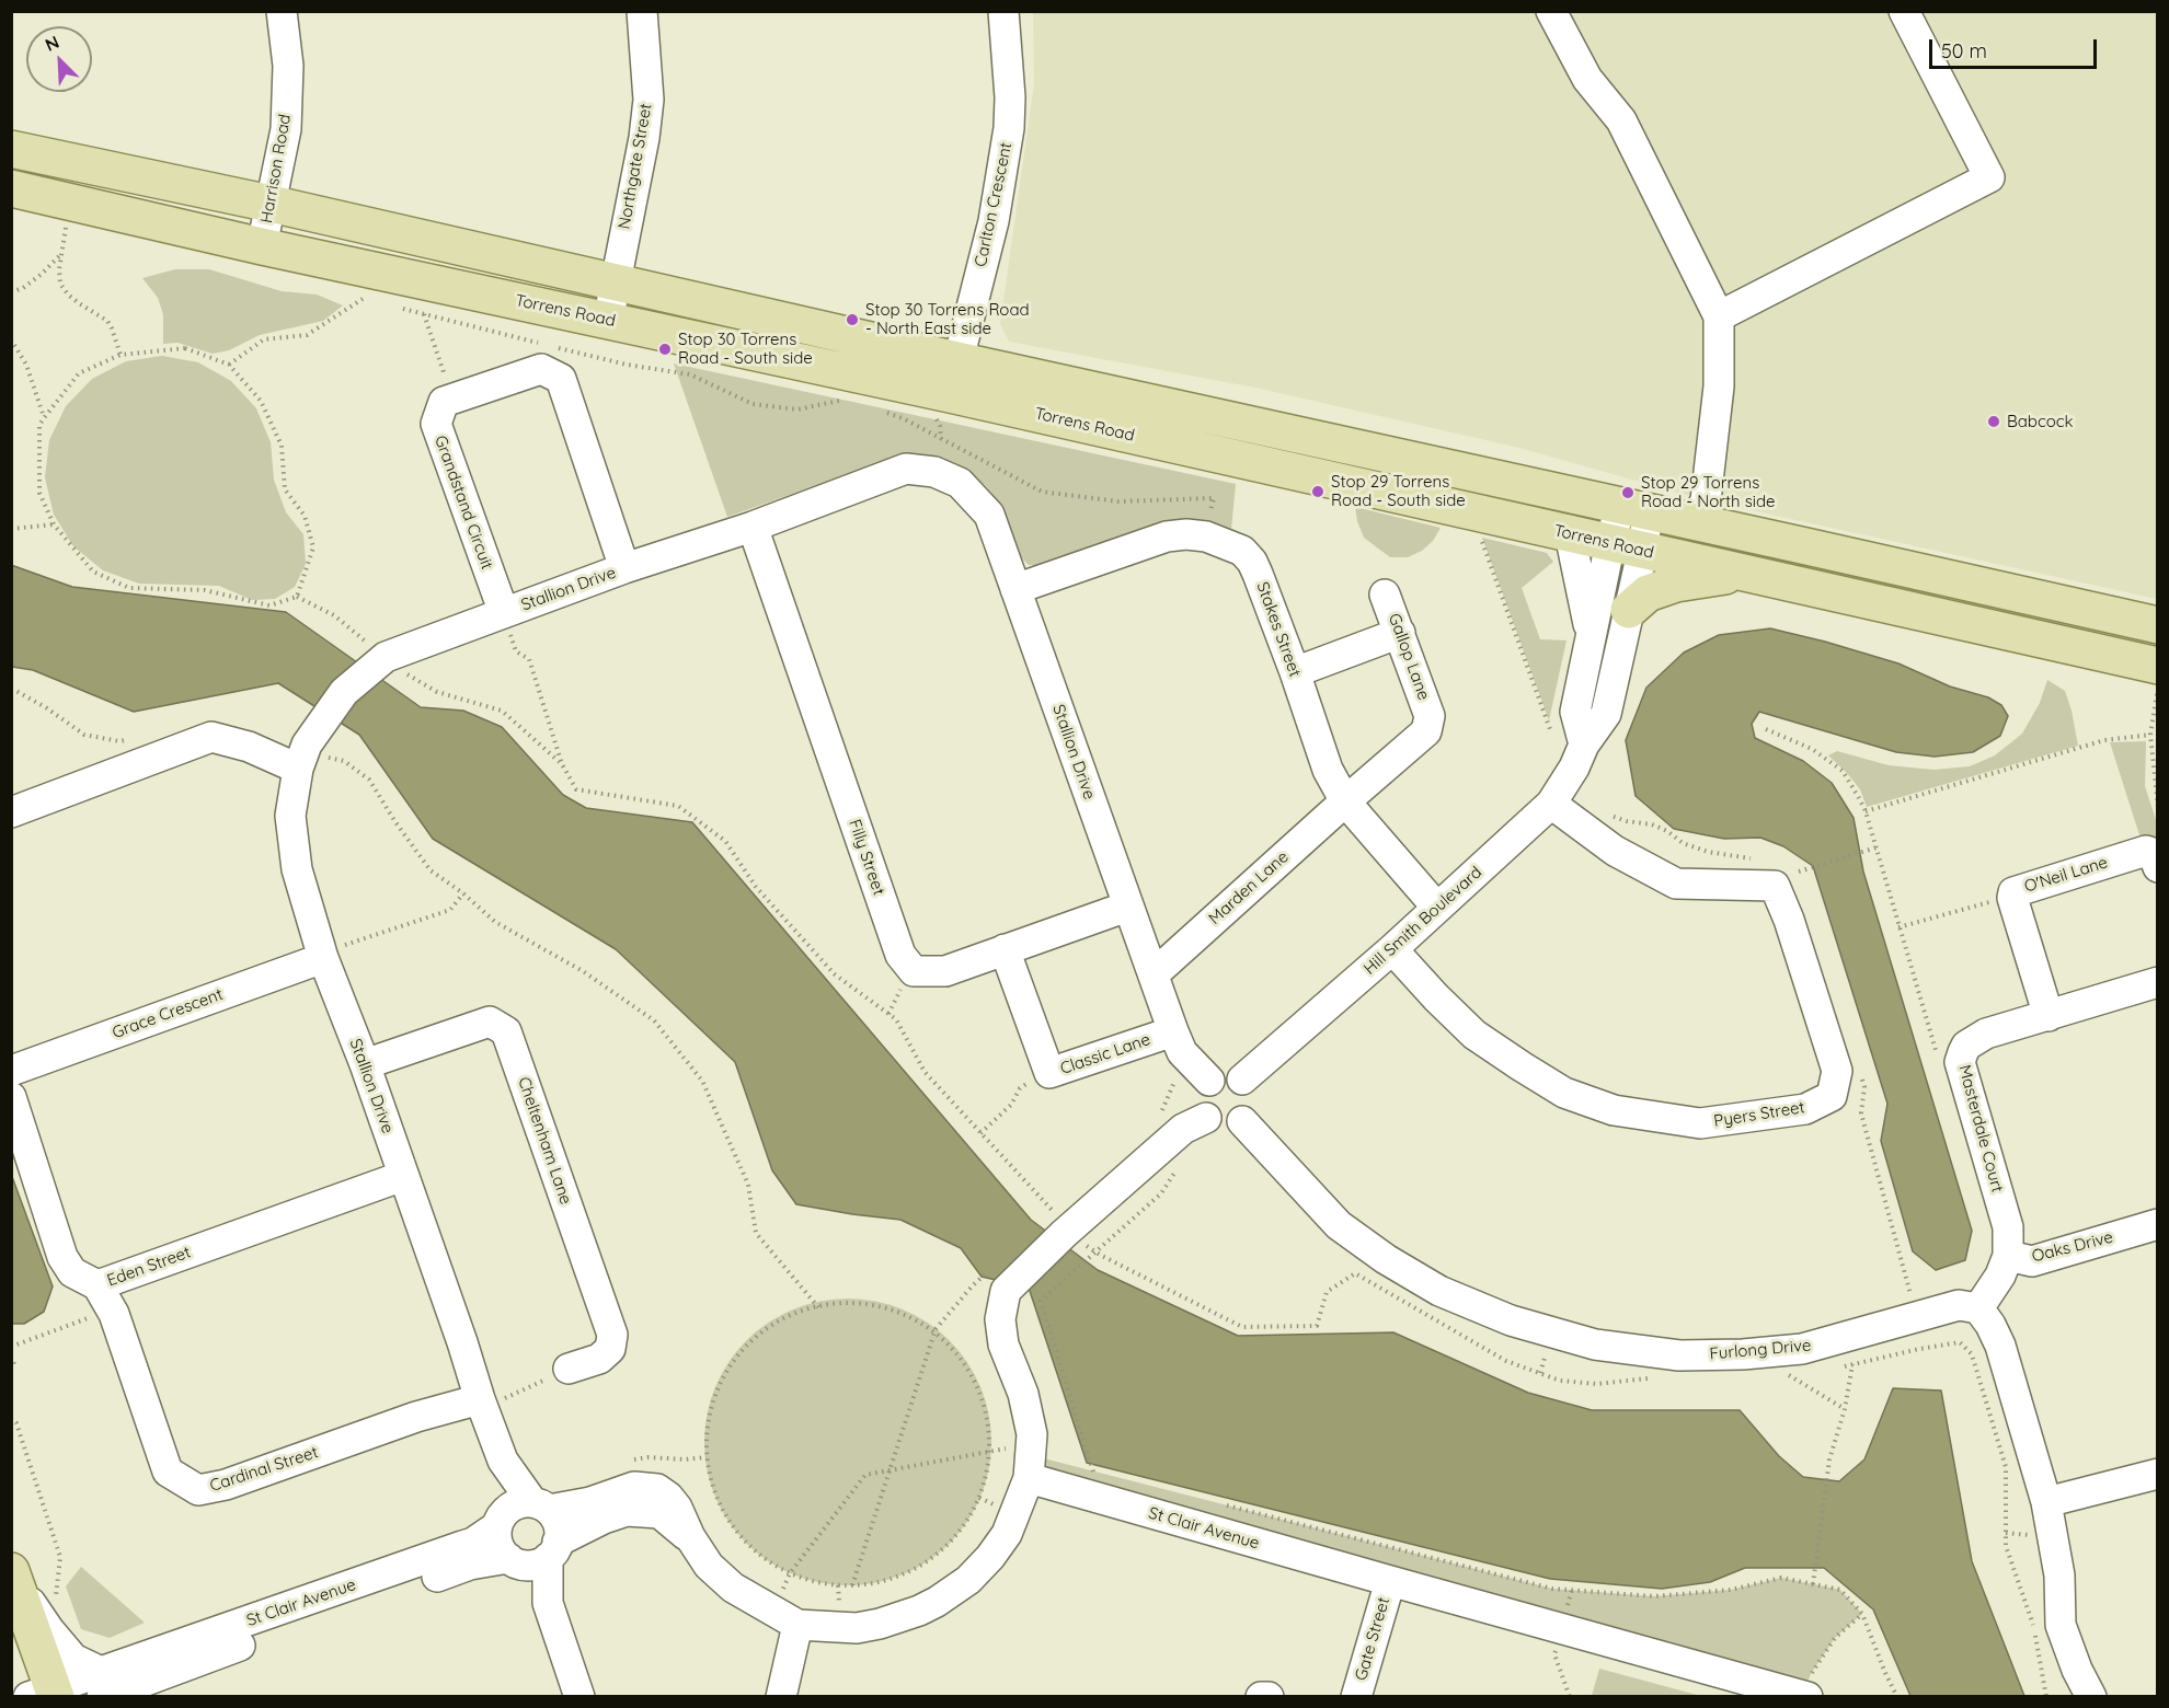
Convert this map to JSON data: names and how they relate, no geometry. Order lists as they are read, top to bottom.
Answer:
{
  "streets": {
    "main road": ["Torrens Road"],
    "street": [
      "Northgate Street",
      "Harrison Road",
      "Carlton Crescent",
      "Grandstand Circuit",
      "Stallion Drive",
      "Stakes Street",
      "Gallop Lane",
      "Filly Street",
      "O'Neil Lane",
      "Marden Lane",
      "Hill Smith Boulevard",
      "Grace Crescent",
      "Classic Lane",
      "Pyers Street",
      "Masterdale Court",
      "Cheltenham Lane",
      "Oaks Drive",
      "Eden Street",
      "Furlong Drive",
      "Cardinal Street",
      "St Clair Avenue",
      "Gate Street"
    ]
  },
  "crossings": [
    ["Northgate Street", "Torrens Road"],
    ["Harrison Road", "Torrens Road"],
    ["Carlton Crescent", "Torrens Road"],
    ["Torrens Road", "Hill Smith Boulevard"],
    ["Grandstand Circuit", "Stallion Drive"],
    ["Stallion Drive", "Stakes Street"],
    ["Stallion Drive", "Filly Street"],
    ["Stallion Drive", "Marden Lane"],
    ["Stallion Drive", "Hill Smith Boulevard"],
    ["Stallion Drive", "Grace Crescent"],
    ["Stallion Drive", "Classic Lane"],
    ["Stallion Drive", "Cheltenham Lane"],
    ["Stallion Drive", "Eden Street"],
    ["Stallion Drive", "Furlong Drive"],
    ["Stallion Drive", "Cardinal Street"],
    ["Stallion Drive", "St Clair Avenue"],
    ["Stakes Street", "Gallop Lane"],
    ["Stakes Street", "Marden Lane"],
    ["Stakes Street", "Hill Smith Boulevard"],
    ["Gallop Lane", "Marden Lane"],
    ["Filly Street", "Classic Lane"],
    ["O'Neil Lane", "Masterdale Court"],
    ["Hill Smith Boulevard", "Pyers Street"],
    ["Hill Smith Boulevard", "Furlong Drive"],
    ["Masterdale Court", "Oaks Drive"],
    ["Oaks Drive", "Furlong Drive"],
    ["Eden Street", "Cardinal Street"],
    ["St Clair Avenue", "Gate Street"]
  ],
  "places": [
    "Stop 30 Torrens Road - North East side",
    "Stop 30 Torrens Road - South side",
    "Babcock",
    "Stop 29 Torrens Road - South side",
    "Stop 29 Torrens Road - North side"
  ],
  "scale_bar": "50 m",
  "north": "top left"
}
